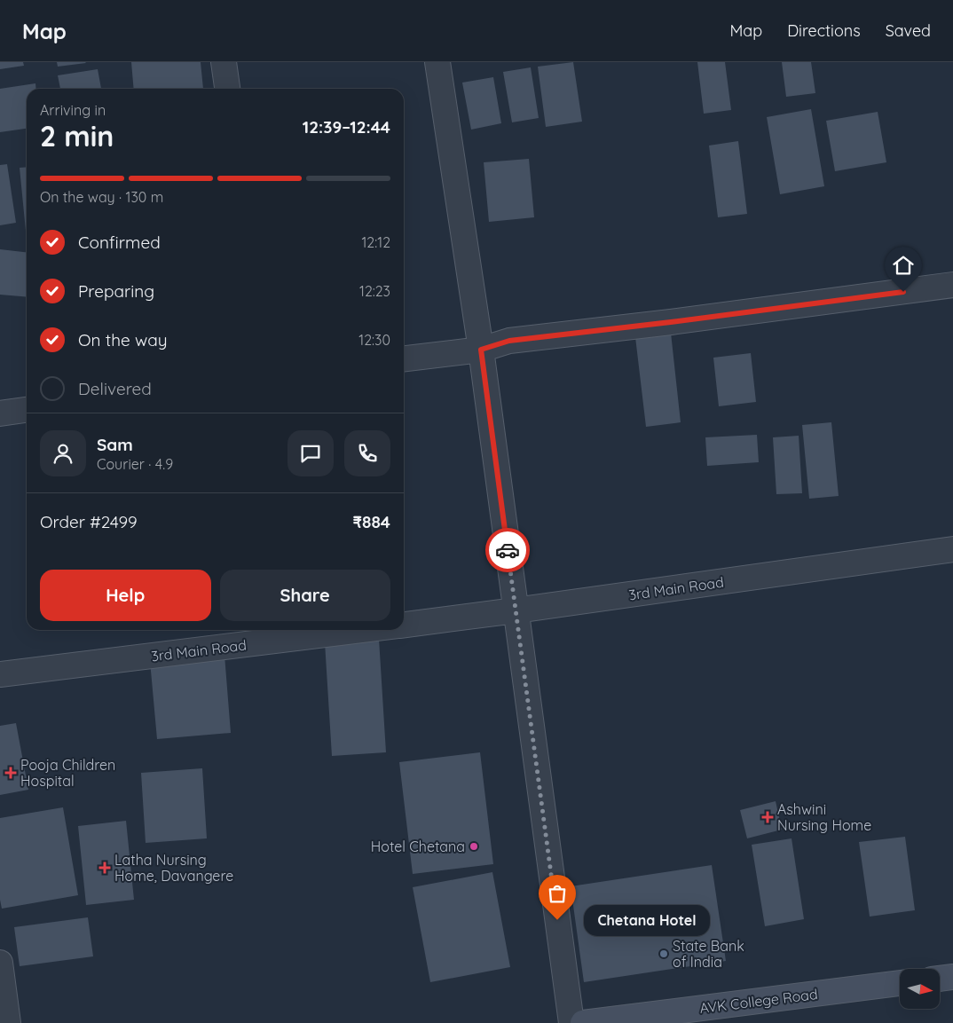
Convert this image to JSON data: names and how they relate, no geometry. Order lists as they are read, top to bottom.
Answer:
{
  "streets": {
    "main road": ["AVK College Road"],
    "street": ["3rd Main Road"]
  },
  "places": {
    "health": ["Pooja Children Hospital", "Ashwini Nursing Home", "Latha Nursing Home, Davangere"],
    "other": ["Hotel Chetana", "Chetana Hotel", "State Bank of India"]
  },
  "north": "right",
  "page": {
    "header": "Map",
    "nav": ["Map", "Directions", "Saved"],
    "heading": ["2 min", "Arriving in", "12:39–12:44"],
    "panel": [
      "Sam",
      "Courier · 4.9",
      "Order #2499",
      "₹884"
    ],
    "bar": "On the way · 130 m",
    "list": [
      ["Confirmed", "12:12"],
      ["Preparing", "12:23"],
      ["On the way", "12:30"],
      "Delivered"
    ],
    "buttons": ["Help", "Share"],
    "bubble": "Chetana Hotel"
  }
}
